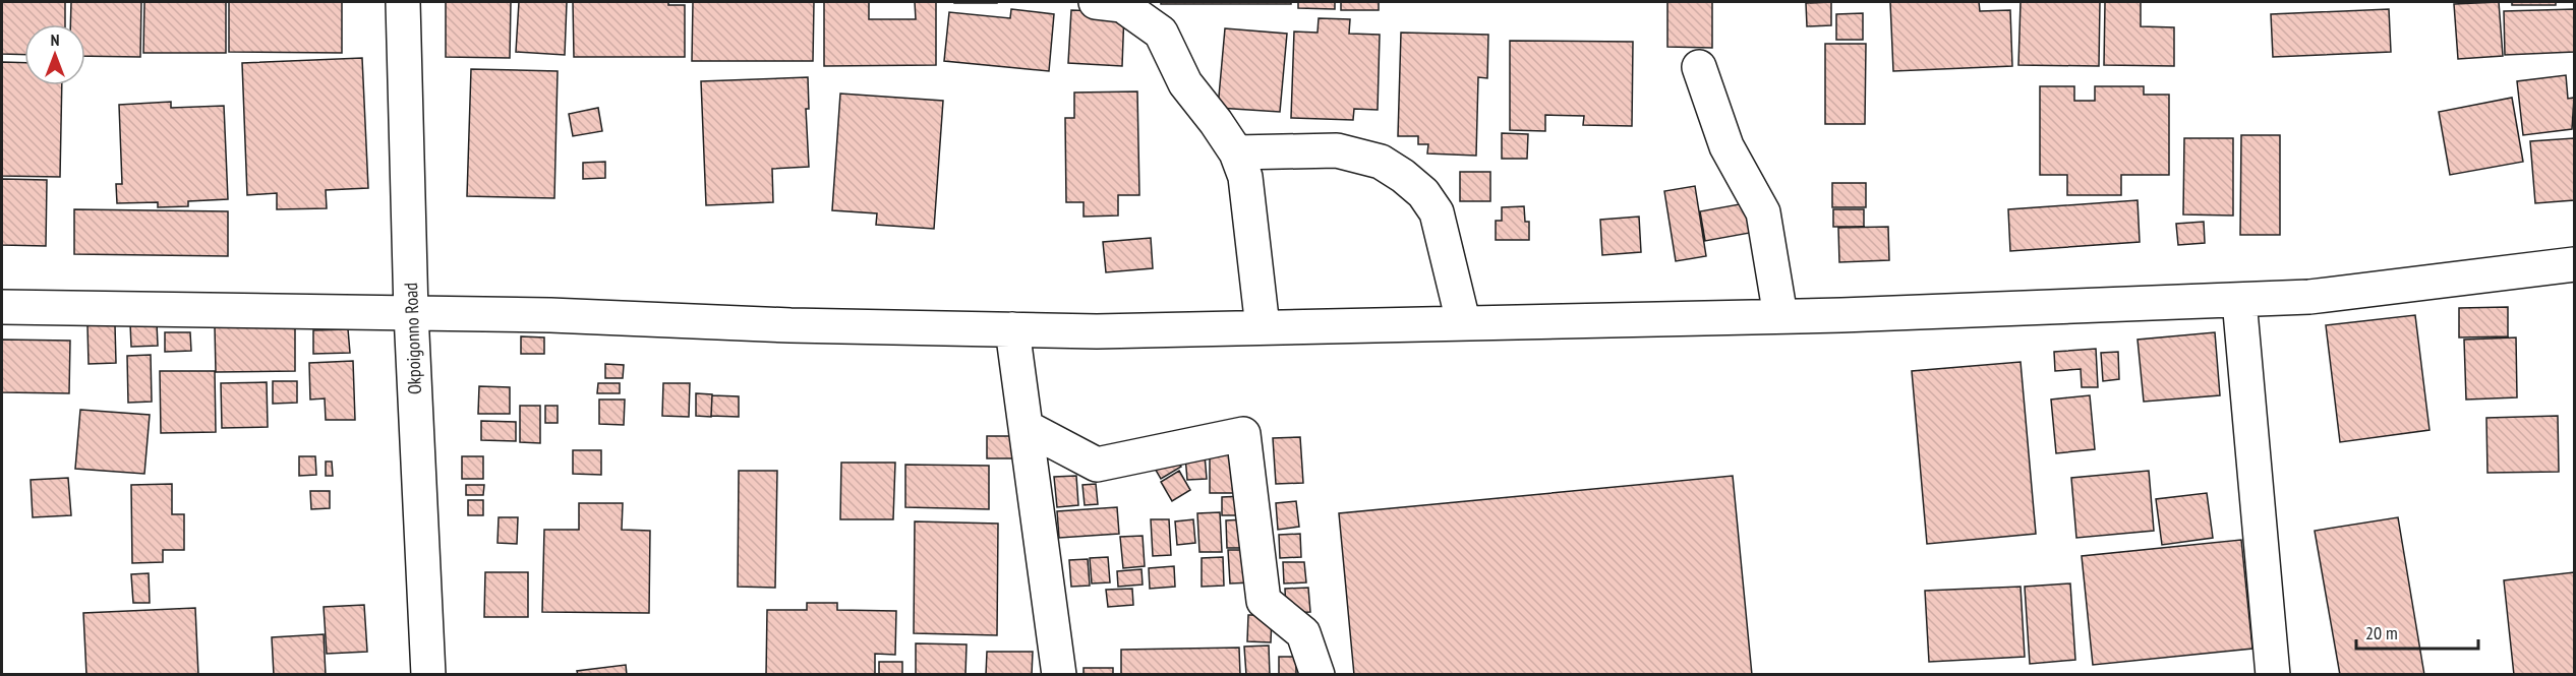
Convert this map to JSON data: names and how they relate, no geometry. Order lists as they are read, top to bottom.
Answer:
{
  "streets": {
    "street": ["Okpoigonno Road"]
  },
  "scale_bar": "20 m",
  "north": "top"
}
